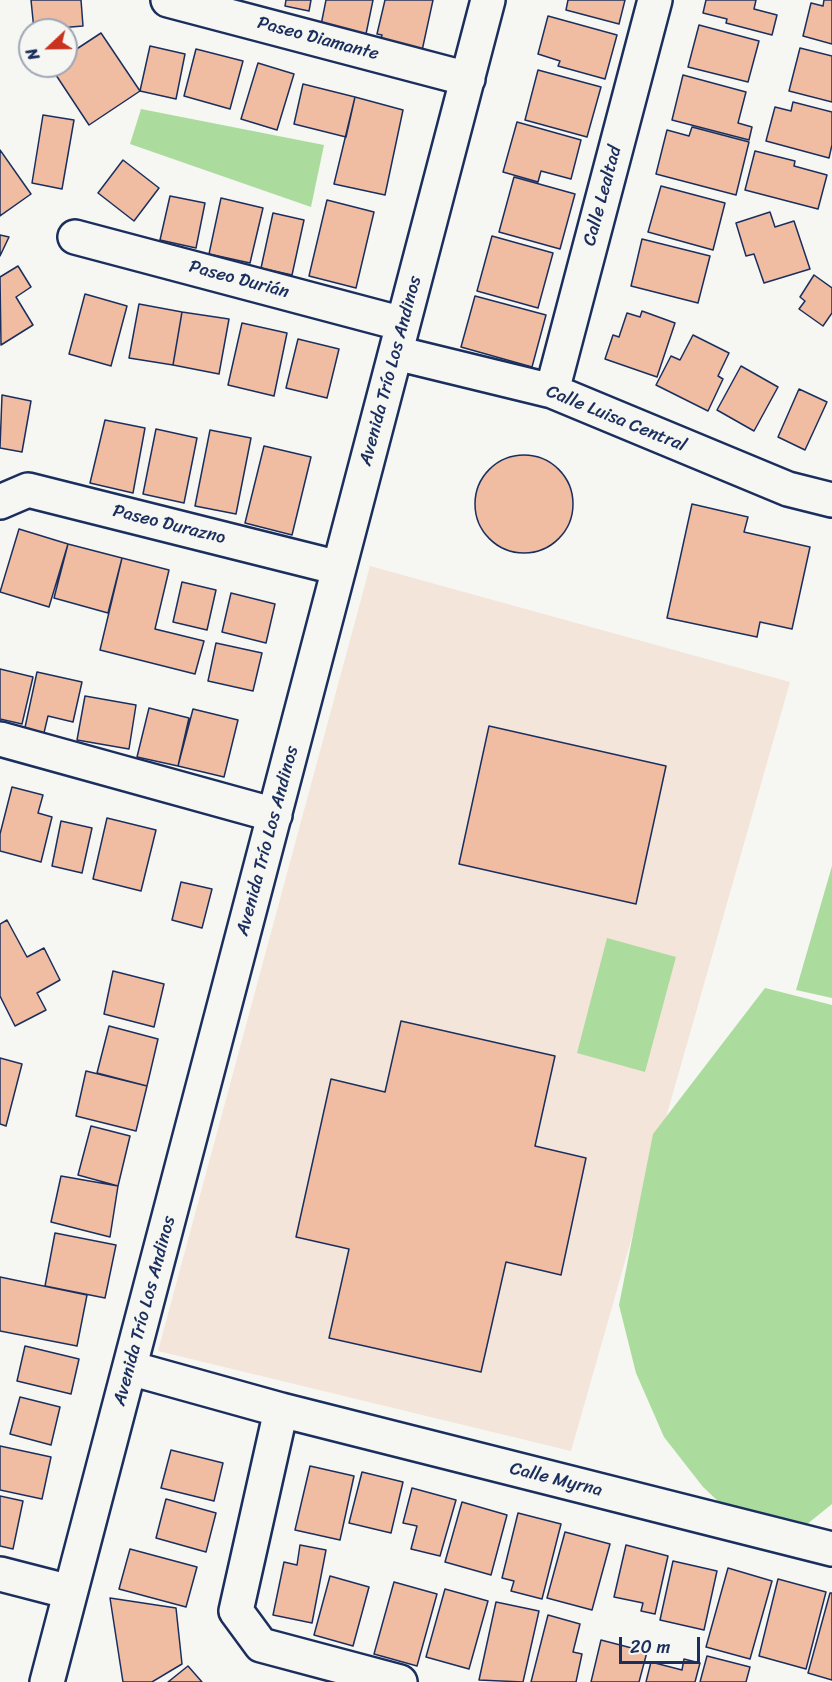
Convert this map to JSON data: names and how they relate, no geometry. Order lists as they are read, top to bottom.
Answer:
{
  "streets": {
    "street": [
      "Paseo Diamante",
      "Calle Lealtad",
      "Paseo Durián",
      "Avenida Trío Los Andinos",
      "Calle Luisa Central",
      "Paseo Durazno",
      "Calle Myrna"
    ]
  },
  "crossings": [
    ["Paseo Diamante", "Avenida Trío Los Andinos"],
    ["Calle Lealtad", "Calle Luisa Central"],
    ["Paseo Durián", "Avenida Trío Los Andinos"],
    ["Paseo Durián", "Calle Luisa Central"],
    ["Avenida Trío Los Andinos", "Calle Luisa Central"],
    ["Avenida Trío Los Andinos", "Paseo Durazno"],
    ["Avenida Trío Los Andinos", "Calle Myrna"]
  ],
  "scale_bar": "20 m",
  "north": "left"
}
